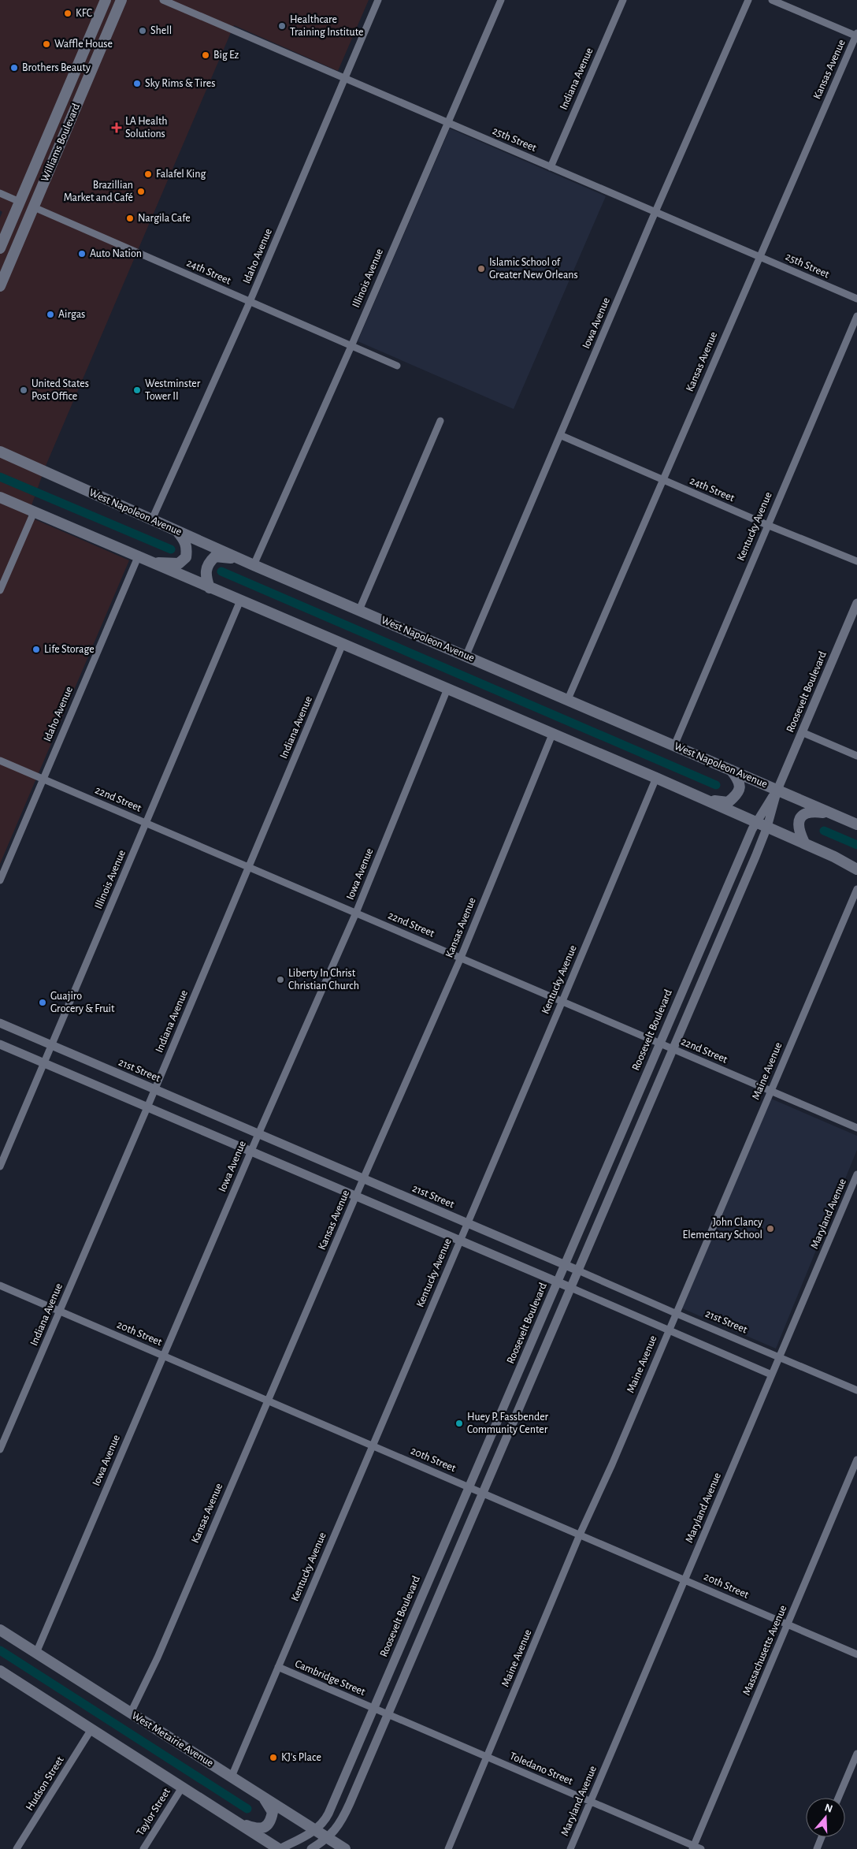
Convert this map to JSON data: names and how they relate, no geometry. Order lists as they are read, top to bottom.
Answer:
{
  "streets": {
    "main road": ["Williams Boulevard", "West Napoleon Avenue", "West Metairie Avenue"],
    "street": [
      "Kansas Avenue",
      "Indiana Avenue",
      "25th Street",
      "Idaho Avenue",
      "24th Street",
      "Illinois Avenue",
      "Iowa Avenue",
      "Kentucky Avenue",
      "Roosevelt Boulevard",
      "22nd Street",
      "21st Street",
      "Maine Avenue",
      "Maryland Avenue",
      "20th Street",
      "Massachusetts Avenue",
      "Cambridge Street",
      "Toledano Street",
      "Hudson Street",
      "Taylor Street"
    ]
  },
  "crossings": [
    ["Kansas Avenue", "25th Street"],
    ["Kansas Avenue", "24th Street"],
    ["Kansas Avenue", "West Napoleon Avenue"],
    ["Kansas Avenue", "22nd Street"],
    ["Kansas Avenue", "21st Street"],
    ["Kansas Avenue", "20th Street"],
    ["Kansas Avenue", "West Metairie Avenue"],
    ["Indiana Avenue", "25th Street"],
    ["Indiana Avenue", "22nd Street"],
    ["Indiana Avenue", "21st Street"],
    ["Indiana Avenue", "20th Street"],
    ["25th Street", "Idaho Avenue"],
    ["25th Street", "Illinois Avenue"],
    ["25th Street", "Iowa Avenue"],
    ["Williams Boulevard", "24th Street"],
    ["Idaho Avenue", "24th Street"],
    ["Idaho Avenue", "West Napoleon Avenue"],
    ["Idaho Avenue", "22nd Street"],
    ["24th Street", "Illinois Avenue"],
    ["24th Street", "Iowa Avenue"],
    ["24th Street", "Kentucky Avenue"],
    ["Illinois Avenue", "West Napoleon Avenue"],
    ["Illinois Avenue", "22nd Street"],
    ["Illinois Avenue", "21st Street"],
    ["Iowa Avenue", "West Napoleon Avenue"],
    ["Iowa Avenue", "22nd Street"],
    ["Iowa Avenue", "21st Street"],
    ["Iowa Avenue", "20th Street"],
    ["Iowa Avenue", "West Metairie Avenue"],
    ["West Napoleon Avenue", "Kentucky Avenue"],
    ["West Napoleon Avenue", "Roosevelt Boulevard"],
    ["Kentucky Avenue", "22nd Street"],
    ["Kentucky Avenue", "21st Street"],
    ["Kentucky Avenue", "20th Street"],
    ["Kentucky Avenue", "Cambridge Street"],
    ["Kentucky Avenue", "West Metairie Avenue"],
    ["Roosevelt Boulevard", "22nd Street"],
    ["Roosevelt Boulevard", "21st Street"],
    ["Roosevelt Boulevard", "20th Street"],
    ["Roosevelt Boulevard", "Cambridge Street"],
    ["Roosevelt Boulevard", "West Metairie Avenue"],
    ["Roosevelt Boulevard", "Toledano Street"],
    ["22nd Street", "Maine Avenue"],
    ["21st Street", "Maine Avenue"],
    ["21st Street", "Maryland Avenue"],
    ["Maine Avenue", "20th Street"],
    ["Maine Avenue", "Toledano Street"],
    ["Maryland Avenue", "20th Street"],
    ["Maryland Avenue", "Toledano Street"],
    ["20th Street", "Massachusetts Avenue"],
    ["Massachusetts Avenue", "Toledano Street"],
    ["Cambridge Street", "Toledano Street"]
  ],
  "places": {
    "other": [
      "KFC",
      "Healthcare Training Institute",
      "Shell",
      "Waffle House",
      "Big Ez",
      "Brothers Beauty",
      "Sky Rims & Tires",
      "Falafel King",
      "Brazillian Market and Café",
      "Nargila Cafe",
      "Auto Nation",
      "Islamic School of Greater New Orleans",
      "Airgas",
      "United States Post Office",
      "Westminster Tower II",
      "Life Storage",
      "Liberty In Christ Christian Church",
      "Guajiro Grocery & Fruit",
      "John Clancy Elementary School",
      "Huey P. Fassbender Community Center",
      "KJ's Place"
    ],
    "health": ["LA Health Solutions"]
  },
  "north": "top"
}
